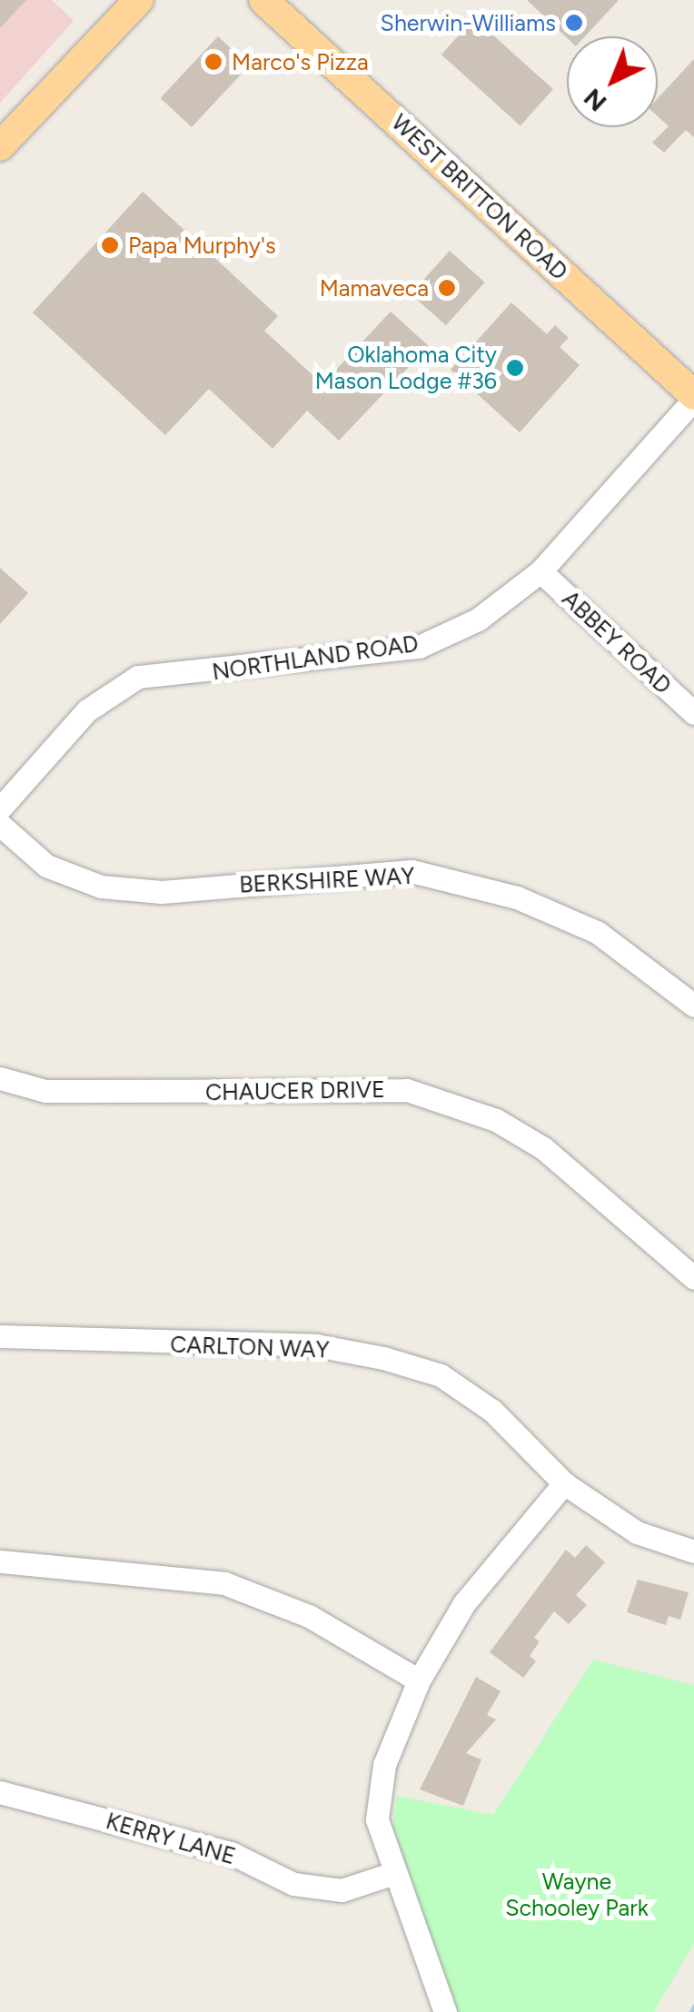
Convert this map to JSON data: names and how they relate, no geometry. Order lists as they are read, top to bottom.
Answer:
{
  "streets": {
    "main road": ["WEST BRITTON ROAD"],
    "street": [
      "ABBEY ROAD",
      "NORTHLAND ROAD",
      "BERKSHIRE WAY",
      "CHAUCER DRIVE",
      "CARLTON WAY",
      "KERRY LANE"
    ]
  },
  "crossings": [
    ["WEST BRITTON ROAD", "NORTHLAND ROAD"],
    ["ABBEY ROAD", "NORTHLAND ROAD"]
  ],
  "parks": ["Wayne Schooley Park"],
  "places": [
    "Sherwin-Williams",
    "Marco's Pizza",
    "Papa Murphy's",
    "Mamaveca",
    "Oklahoma City Mason Lodge #36"
  ],
  "north": "bottom left"
}
